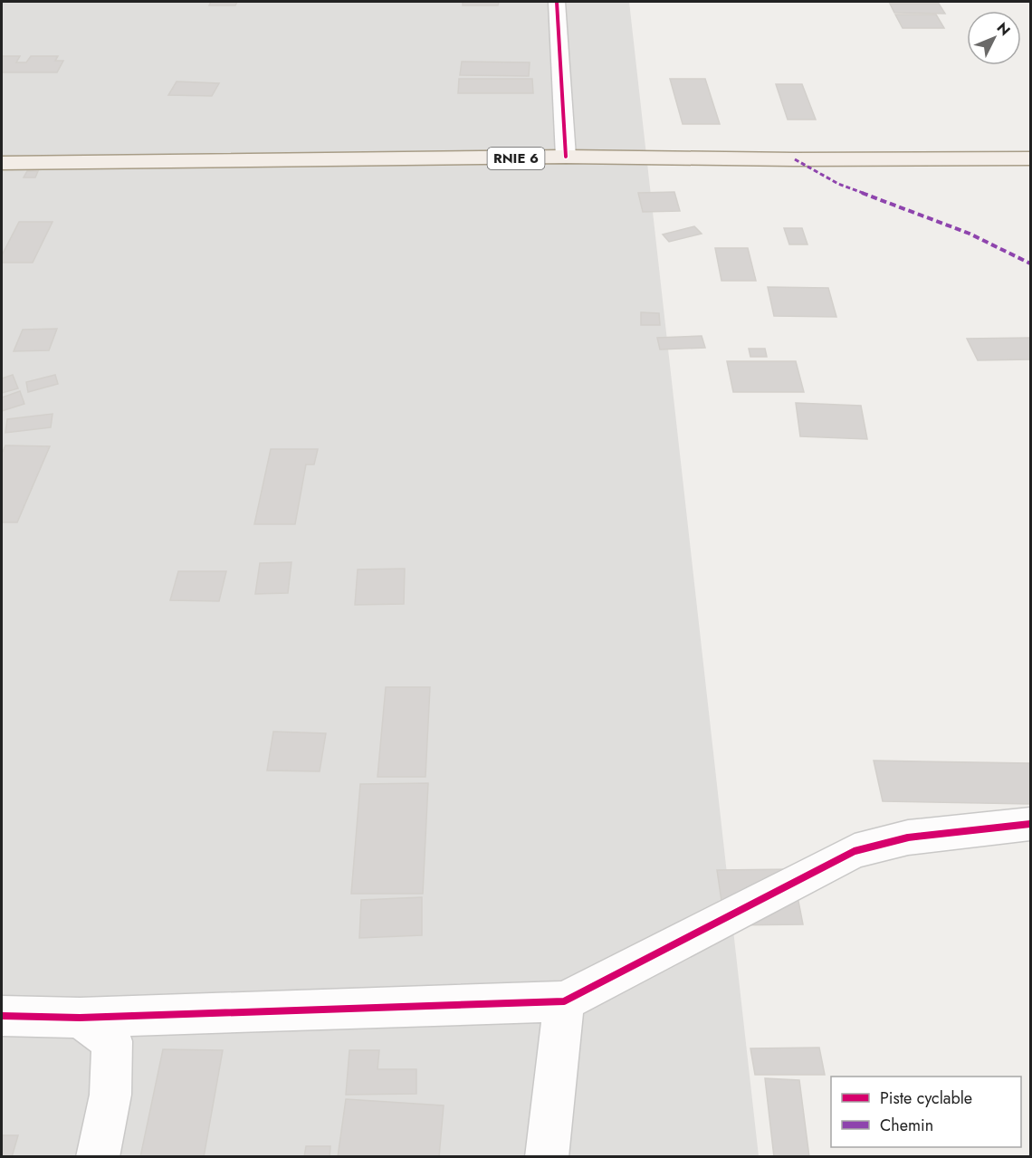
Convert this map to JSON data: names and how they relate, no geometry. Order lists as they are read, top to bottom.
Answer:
{
  "streets": {
    "main road": ["RNIE 6"]
  },
  "legend": ["Piste cyclable", "Chemin"],
  "north": "top right"
}
